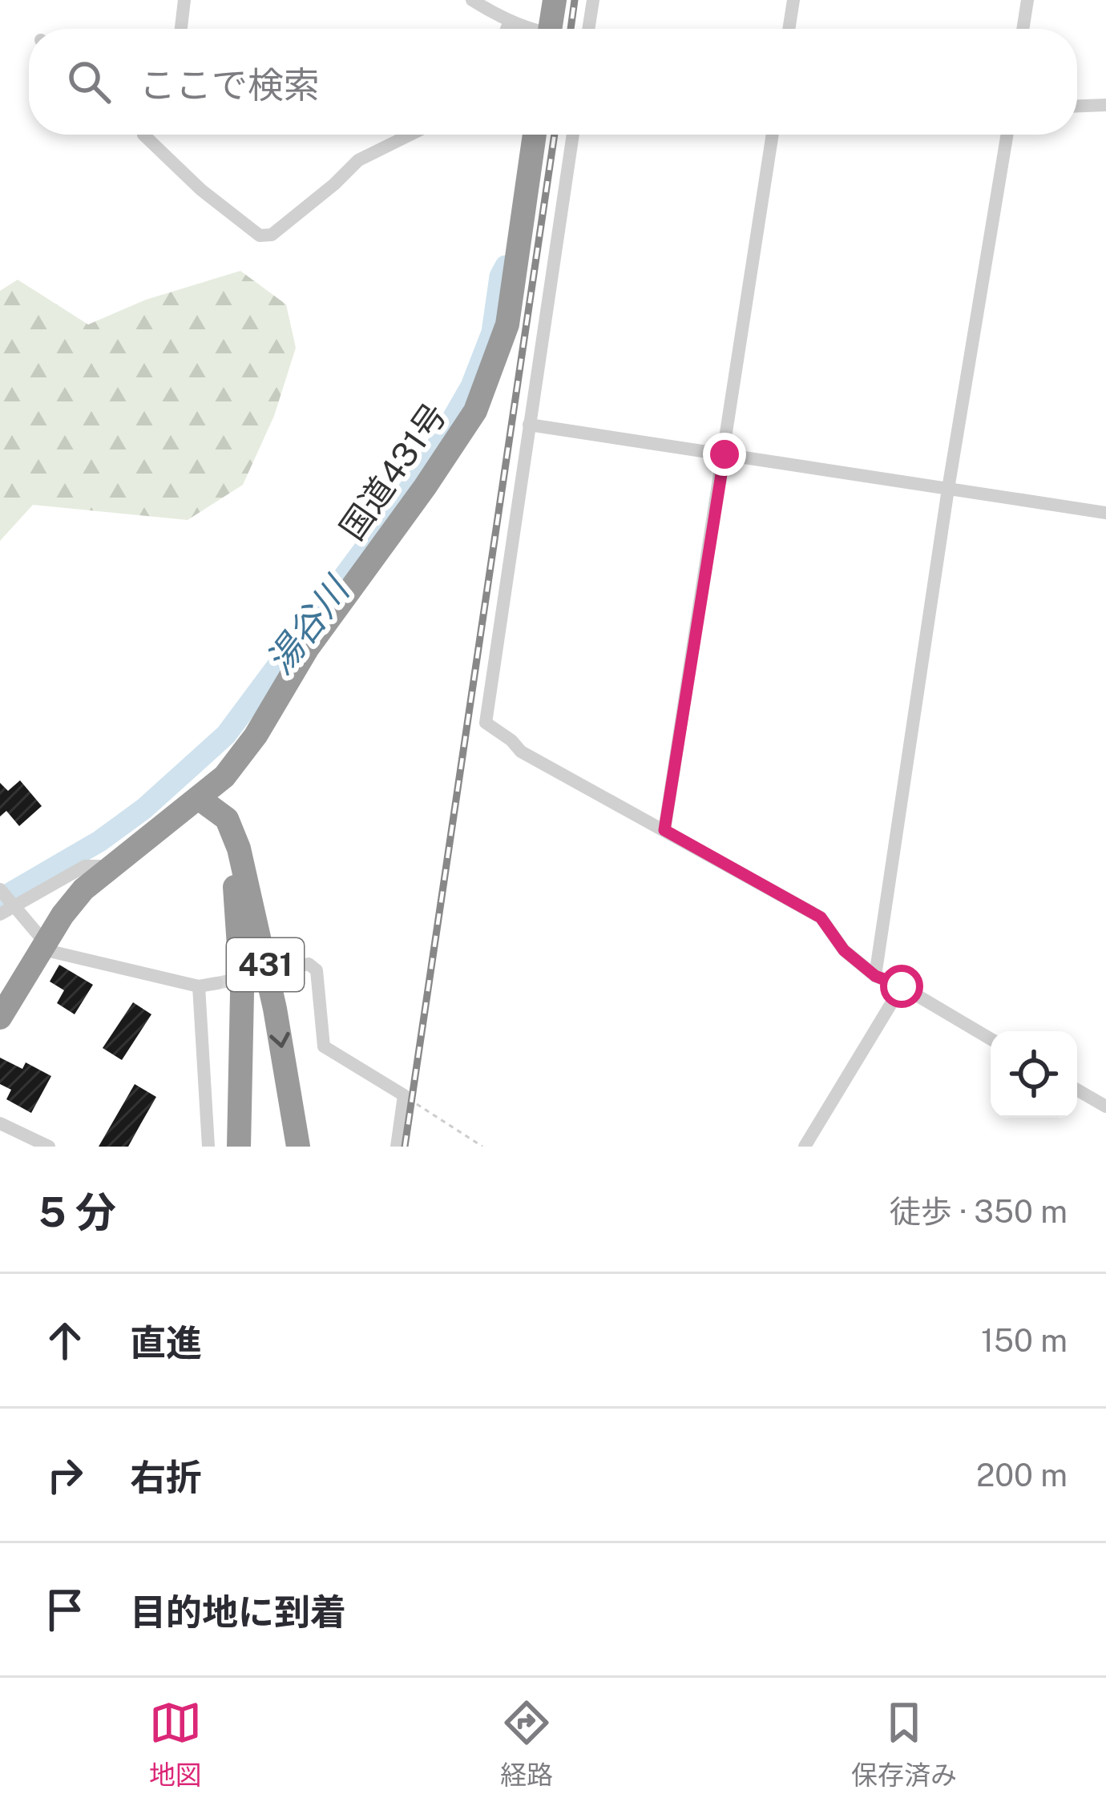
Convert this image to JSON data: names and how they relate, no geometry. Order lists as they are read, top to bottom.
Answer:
{
  "streets": {
    "highway": ["国道431号", "431"]
  },
  "crossings": [
    ["国道431号", "431"]
  ],
  "water": ["湯谷川"],
  "page": {
    "search": "ここで検索",
    "heading": ["5 分", "徒歩 · 350 m"],
    "list": [
      ["直進", "150 m"],
      ["右折", "200 m"],
      "目的地に到着"
    ],
    "nav": ["地図", "経路", "保存済み"]
  }
}
